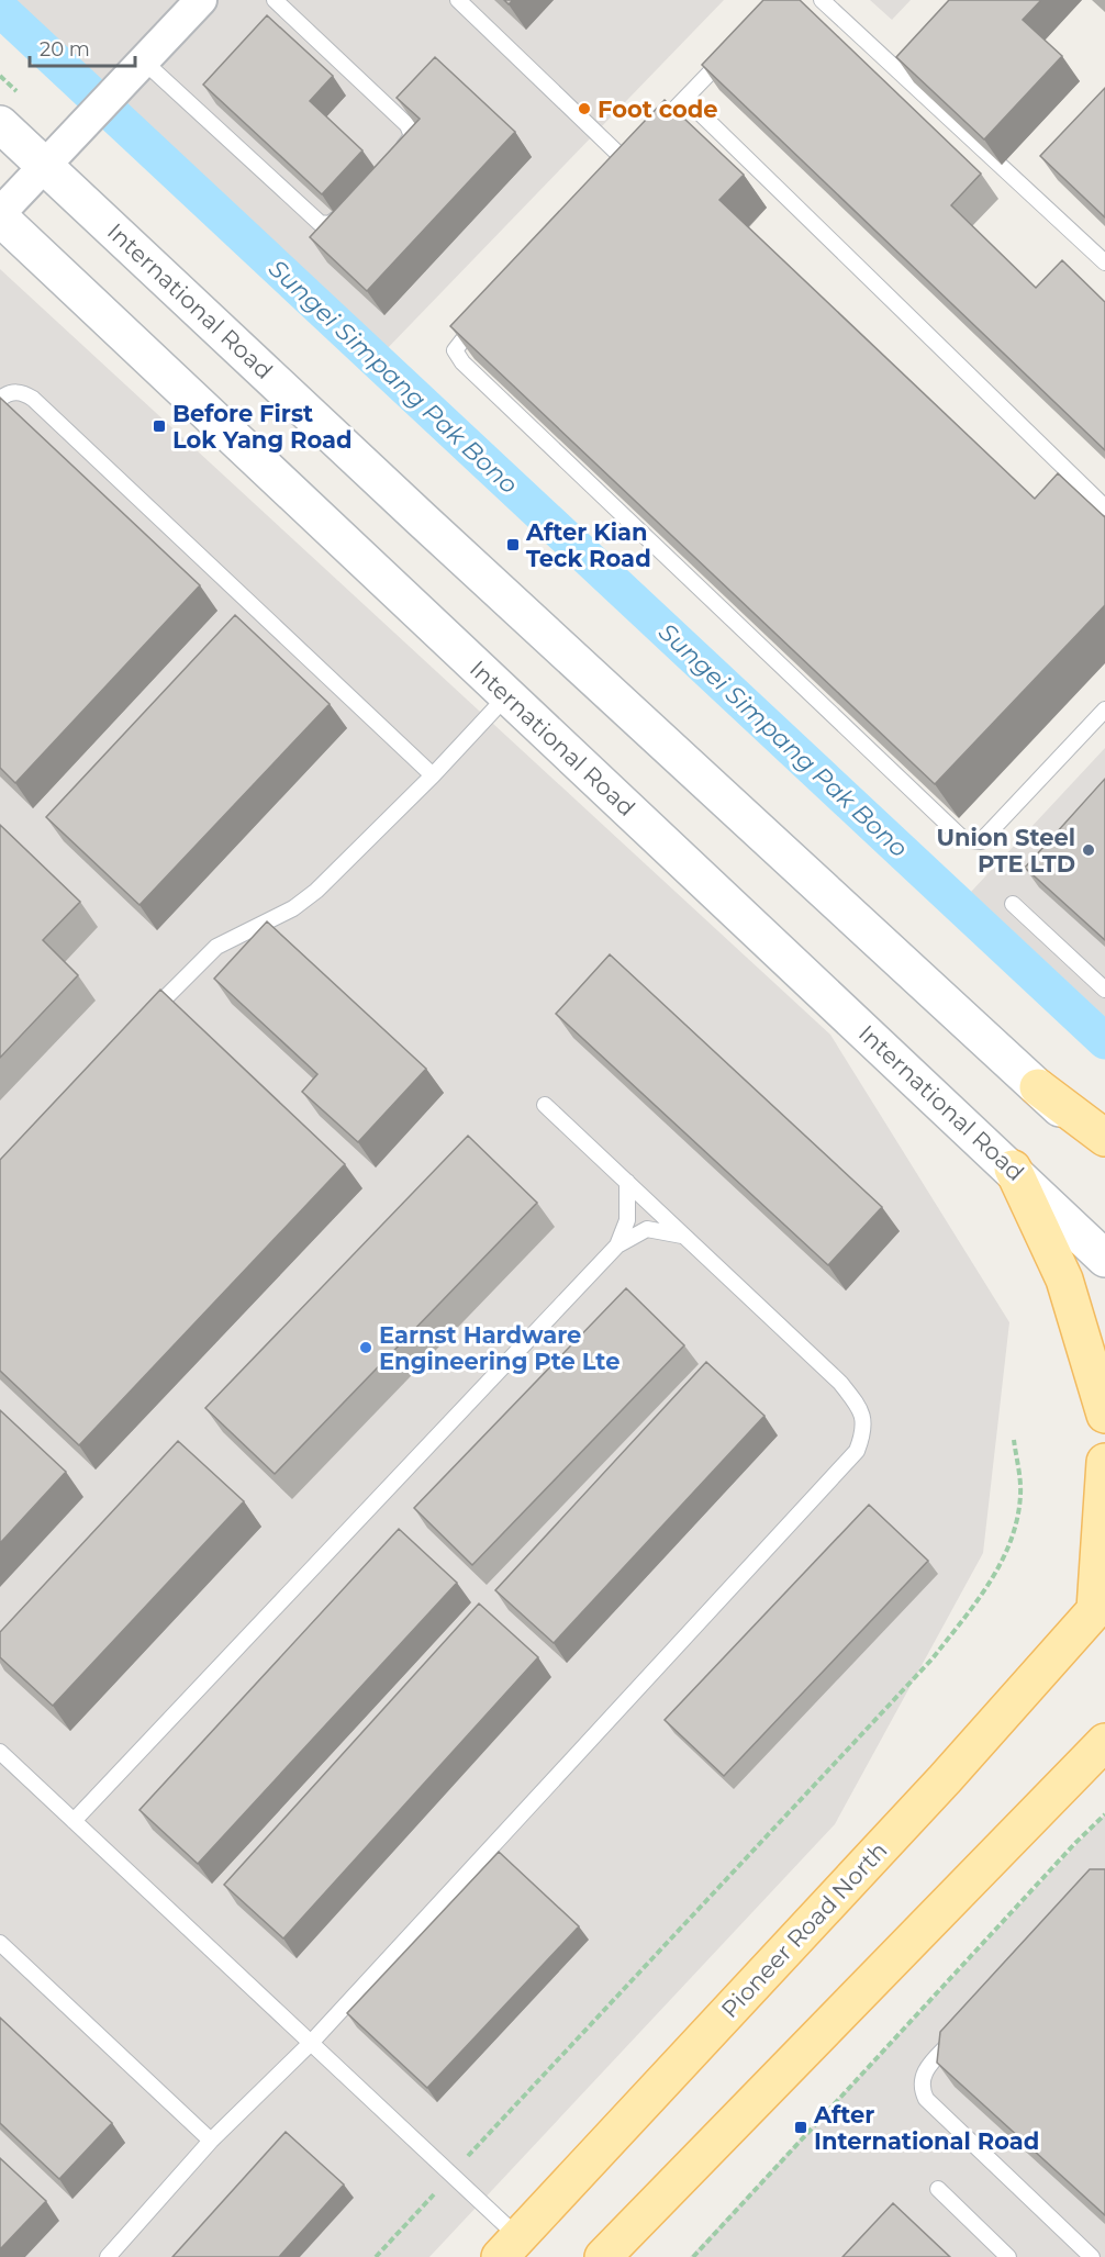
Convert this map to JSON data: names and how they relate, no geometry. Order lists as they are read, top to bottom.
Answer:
{
  "streets": {
    "main road": ["International Road", "Pioneer Road North"]
  },
  "water": ["Sungei Simpang Pak Bono"],
  "places": {
    "other": ["Foot code", "Union Steel PTE LTD", "Earnst Hardware Engineering Pte Lte"],
    "transit": ["Before First Lok Yang Road", "After Kian Teck Road", "After International Road"]
  },
  "scale_bar": "20 m"
}
